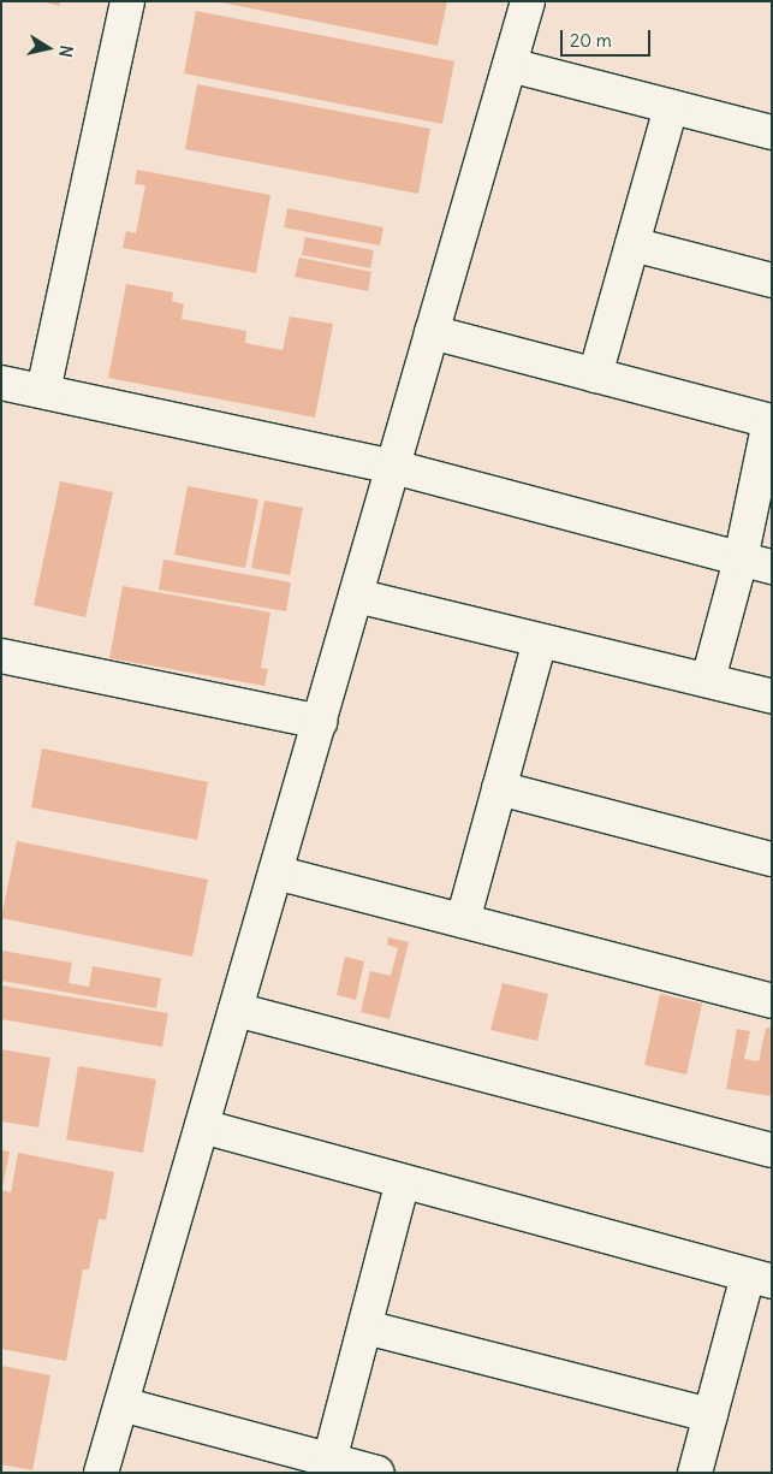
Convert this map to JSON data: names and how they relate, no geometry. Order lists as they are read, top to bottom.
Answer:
{
  "scale_bar": "20 m",
  "north": "right"
}
